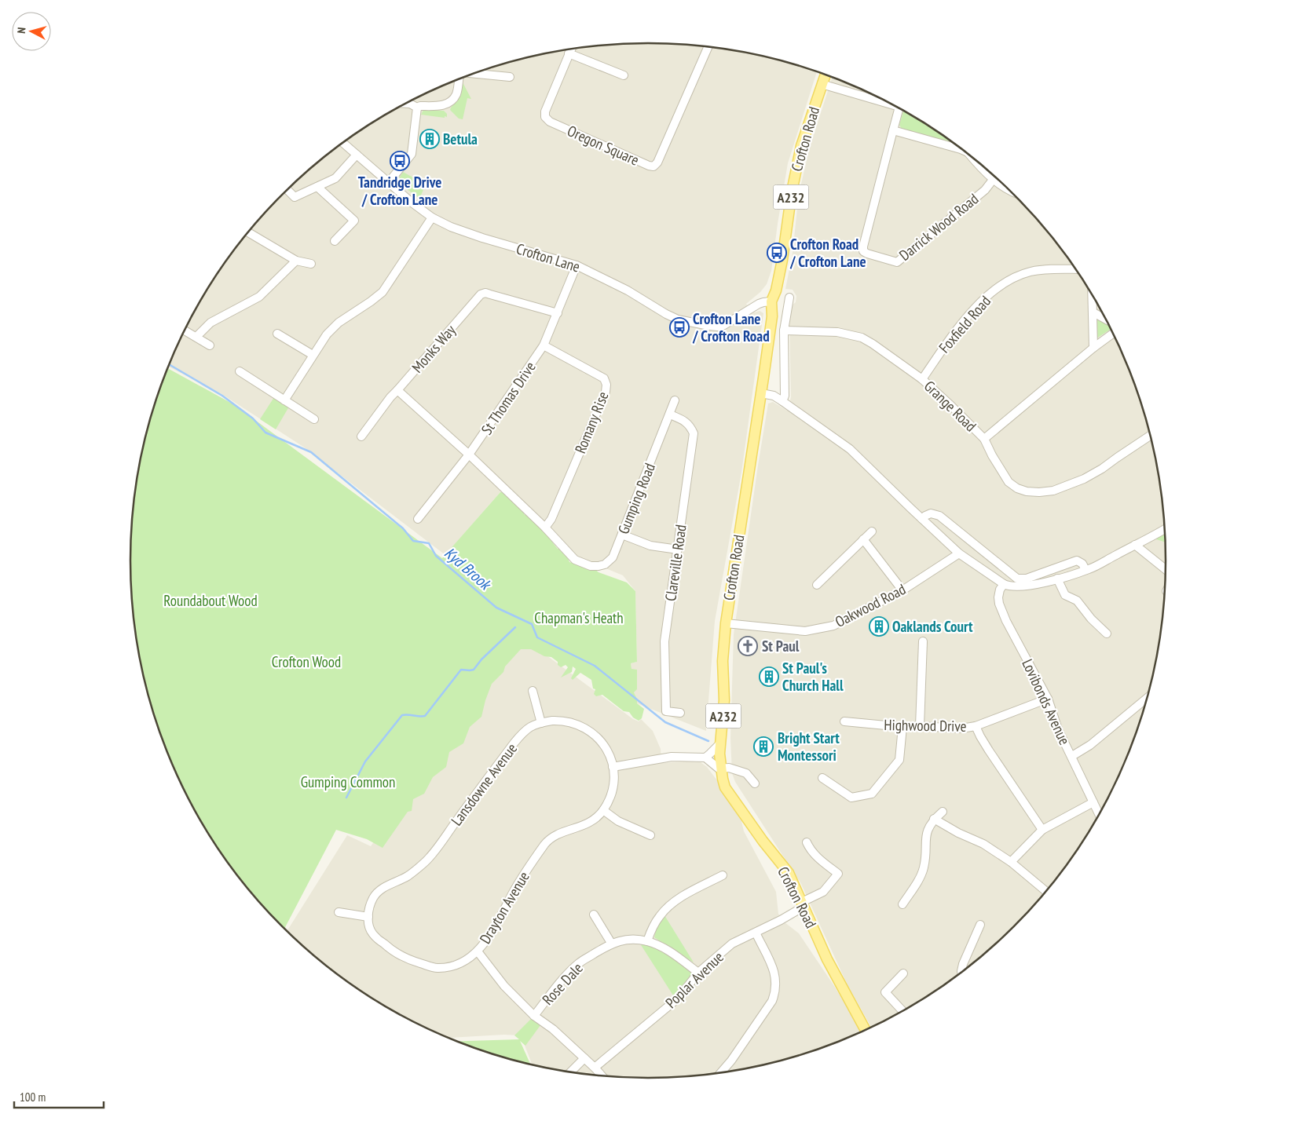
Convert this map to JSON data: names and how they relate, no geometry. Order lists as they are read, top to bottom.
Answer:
{
  "streets": {
    "main road": ["Crofton Road", "A232"],
    "street": [
      "Oregon Square",
      "Darrick Wood Road",
      "Crofton Lane",
      "Foxfield Road",
      "Monks Way",
      "St Thomas Drive",
      "Grange Road",
      "Romany Rise",
      "Gumping Road",
      "Clareville Road",
      "Oakwood Road",
      "Lovibonds Avenue",
      "Highwood Drive",
      "Lansdowne Avenue",
      "Drayton Avenue",
      "Poplar Avenue",
      "Rose Dale"
    ]
  },
  "crossings": [
    ["Crofton Road", "Crofton Lane"],
    ["Crofton Road", "Oakwood Road"],
    ["Crofton Road", "Poplar Avenue"],
    ["Crofton Lane", "St Thomas Drive"],
    ["Foxfield Road", "Grange Road"],
    ["Monks Way", "St Thomas Drive"],
    ["St Thomas Drive", "Romany Rise"],
    ["Romany Rise", "Gumping Road"],
    ["Gumping Road", "Clareville Road"],
    ["Lovibonds Avenue", "Highwood Drive"],
    ["Lansdowne Avenue", "Drayton Avenue"],
    ["Poplar Avenue", "Rose Dale"]
  ],
  "water": ["Kyd Brook"],
  "parks": [
    "Roundabout Wood",
    "Chapman's Heath",
    "Crofton Wood",
    "Gumping Common"
  ],
  "places": {
    "building": [
      "Betula",
      "Oaklands Court",
      "St Paul's Church Hall",
      "Bright Start Montessori"
    ],
    "bus stop": ["Tandridge Drive / Crofton Lane", "Crofton Road / Crofton Lane", "Crofton Lane / Crofton Road"],
    "church": ["St Paul"]
  },
  "scale_bar": "100 m",
  "north": "left"
}
